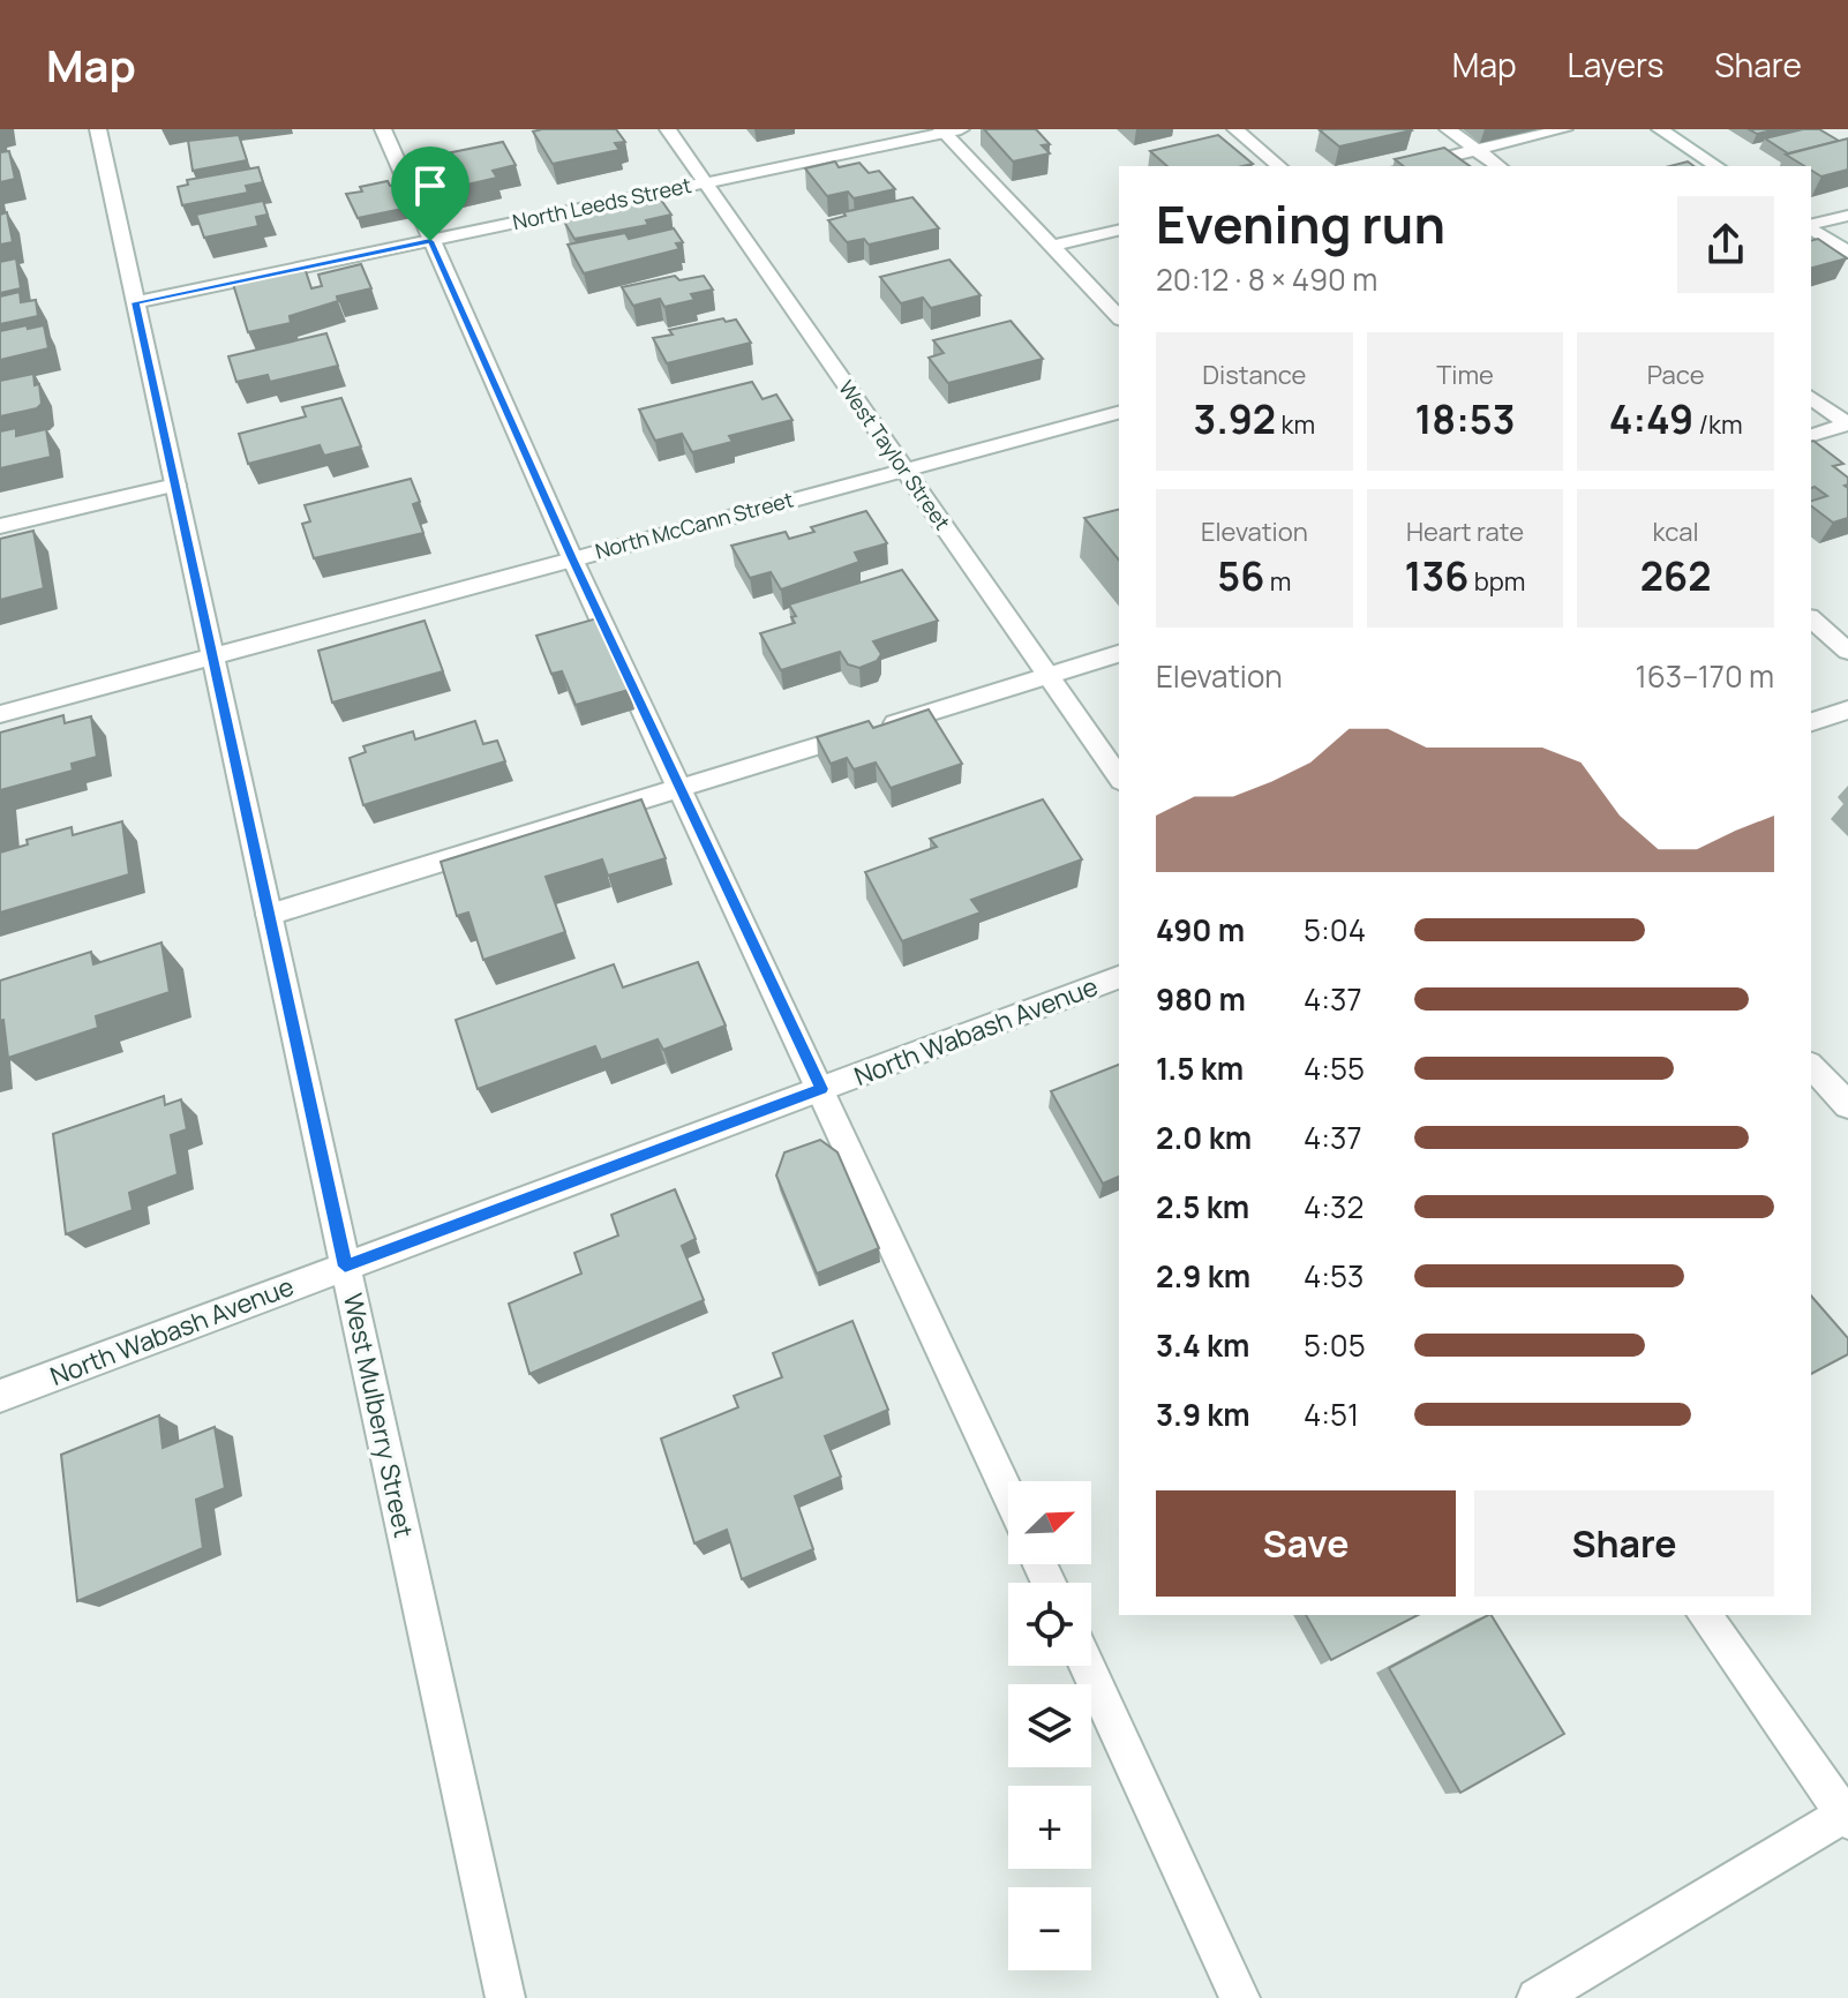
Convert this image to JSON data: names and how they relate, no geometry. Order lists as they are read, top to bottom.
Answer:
{
  "streets": {
    "street": [
      "North Leeds Street",
      "West Taylor Street",
      "North McCann Street",
      "North Wabash Avenue",
      "West Mulberry Street"
    ]
  },
  "crossings": [
    ["North Leeds Street", "West Taylor Street"],
    ["North Leeds Street", "West Mulberry Street"],
    ["West Taylor Street", "North McCann Street"],
    ["North McCann Street", "West Mulberry Street"],
    ["North Wabash Avenue", "West Mulberry Street"]
  ],
  "north": "top right",
  "page": {
    "header": "Map",
    "nav": ["Map", "Layers", "Share"],
    "heading": ["Evening run", "20:12 · 8 × 490 m"],
    "stats": [
      ["Distance", "3.92 km"],
      ["Time", "18:53"],
      ["Pace", "4:49 /km"],
      ["Elevation", "56 m"],
      ["Heart rate", "136 bpm"],
      ["kcal", "262"]
    ],
    "chart": ["Elevation", "163–170 m"],
    "list": [
      {
        "name": "490 m",
        "note": "5:04"
      },
      {
        "name": "980 m",
        "note": "4:37"
      },
      {
        "name": "1.5 km",
        "note": "4:55"
      },
      {
        "name": "2.0 km",
        "note": "4:37"
      },
      {
        "name": "2.5 km",
        "note": "4:32"
      },
      {
        "name": "2.9 km",
        "note": "4:53"
      },
      {
        "name": "3.4 km",
        "note": "5:05"
      },
      {
        "name": "3.9 km",
        "note": "4:51"
      }
    ],
    "buttons": ["Save", "Share"],
    "map_buttons": ["+", "−"]
  }
}
